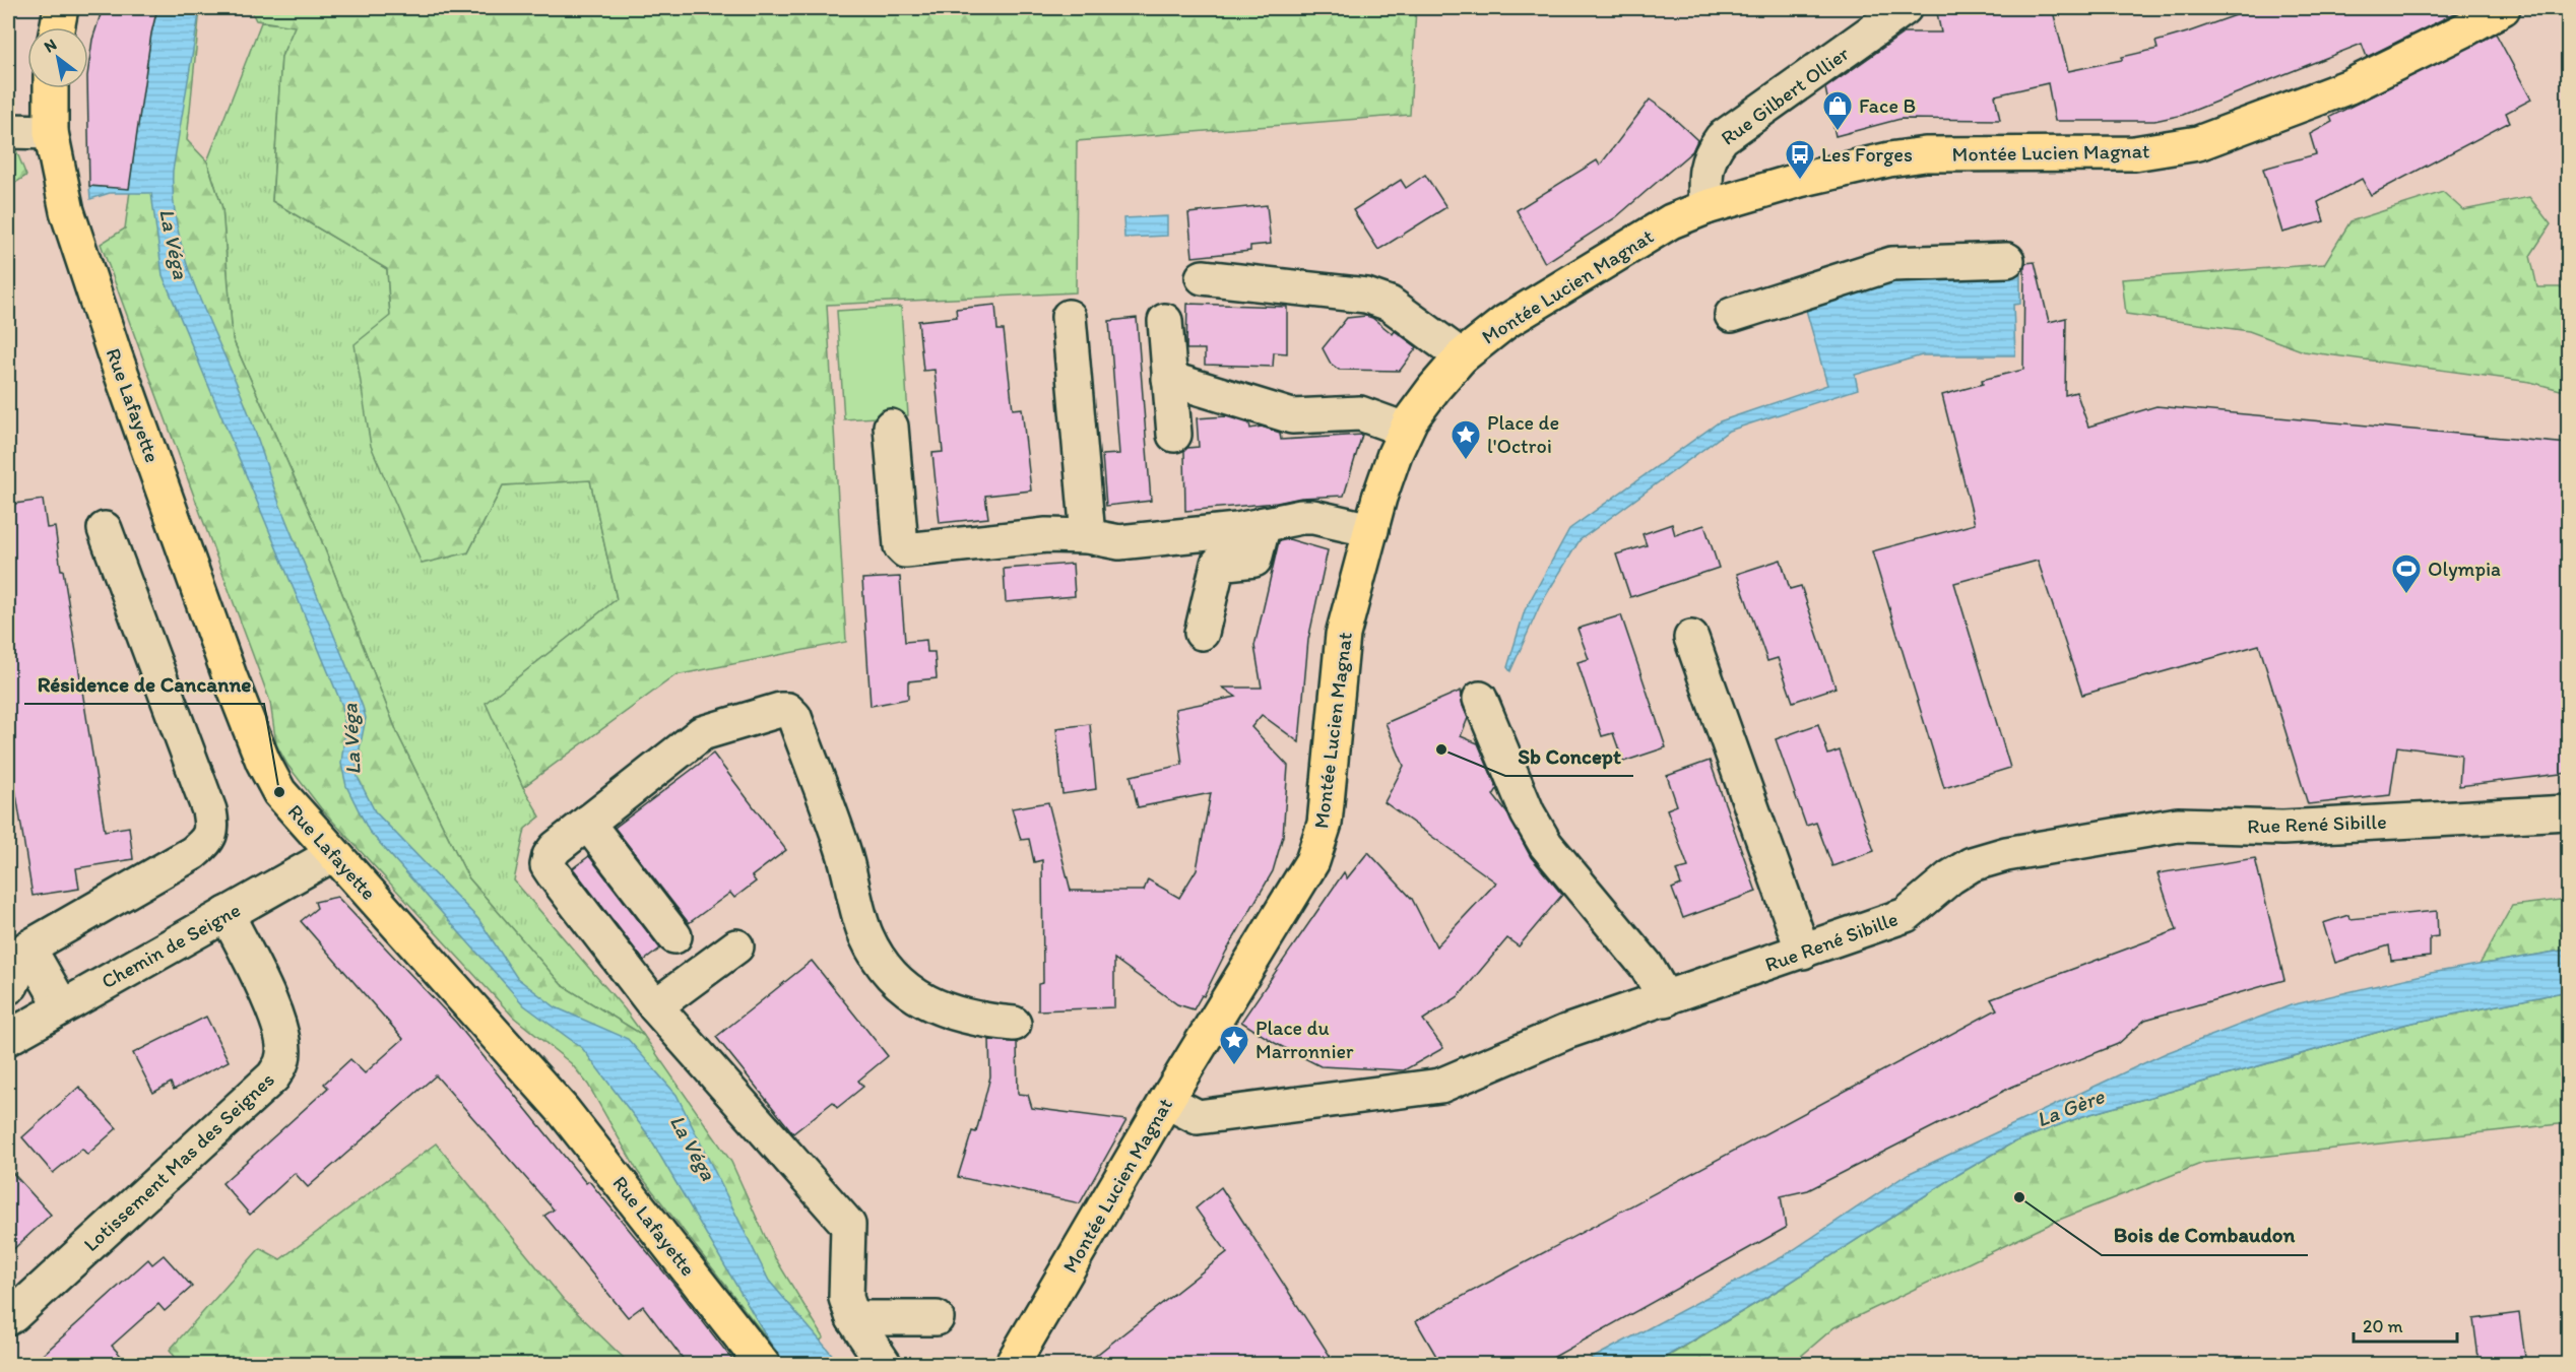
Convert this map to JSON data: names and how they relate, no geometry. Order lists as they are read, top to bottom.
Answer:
{
  "streets": {
    "main road": ["Montée Lucien Magnat", "Rue Lafayette"],
    "street": [
      "Rue Gilbert Ollier",
      "Rue René Sibille",
      "Chemin de Seigne",
      "Lotissement Mas des Seignes"
    ]
  },
  "crossings": [
    ["Rue Gilbert Ollier", "Montée Lucien Magnat"],
    ["Montée Lucien Magnat", "Rue René Sibille"],
    ["Rue Lafayette", "Chemin de Seigne"],
    ["Chemin de Seigne", "Lotissement Mas des Seignes"]
  ],
  "water": ["La Véga", "La Gère"],
  "places": {
    "shop": ["Face B"],
    "bus stop": ["Les Forges"],
    "place": ["Place de l'Octroi", "Place du Marronnier"],
    "sports": ["Olympia"],
    "other": ["Sb Concept", "Résidence de Cancanne", "Bois de Combaudon"]
  },
  "scale_bar": "20 m",
  "north": "top left"
}
